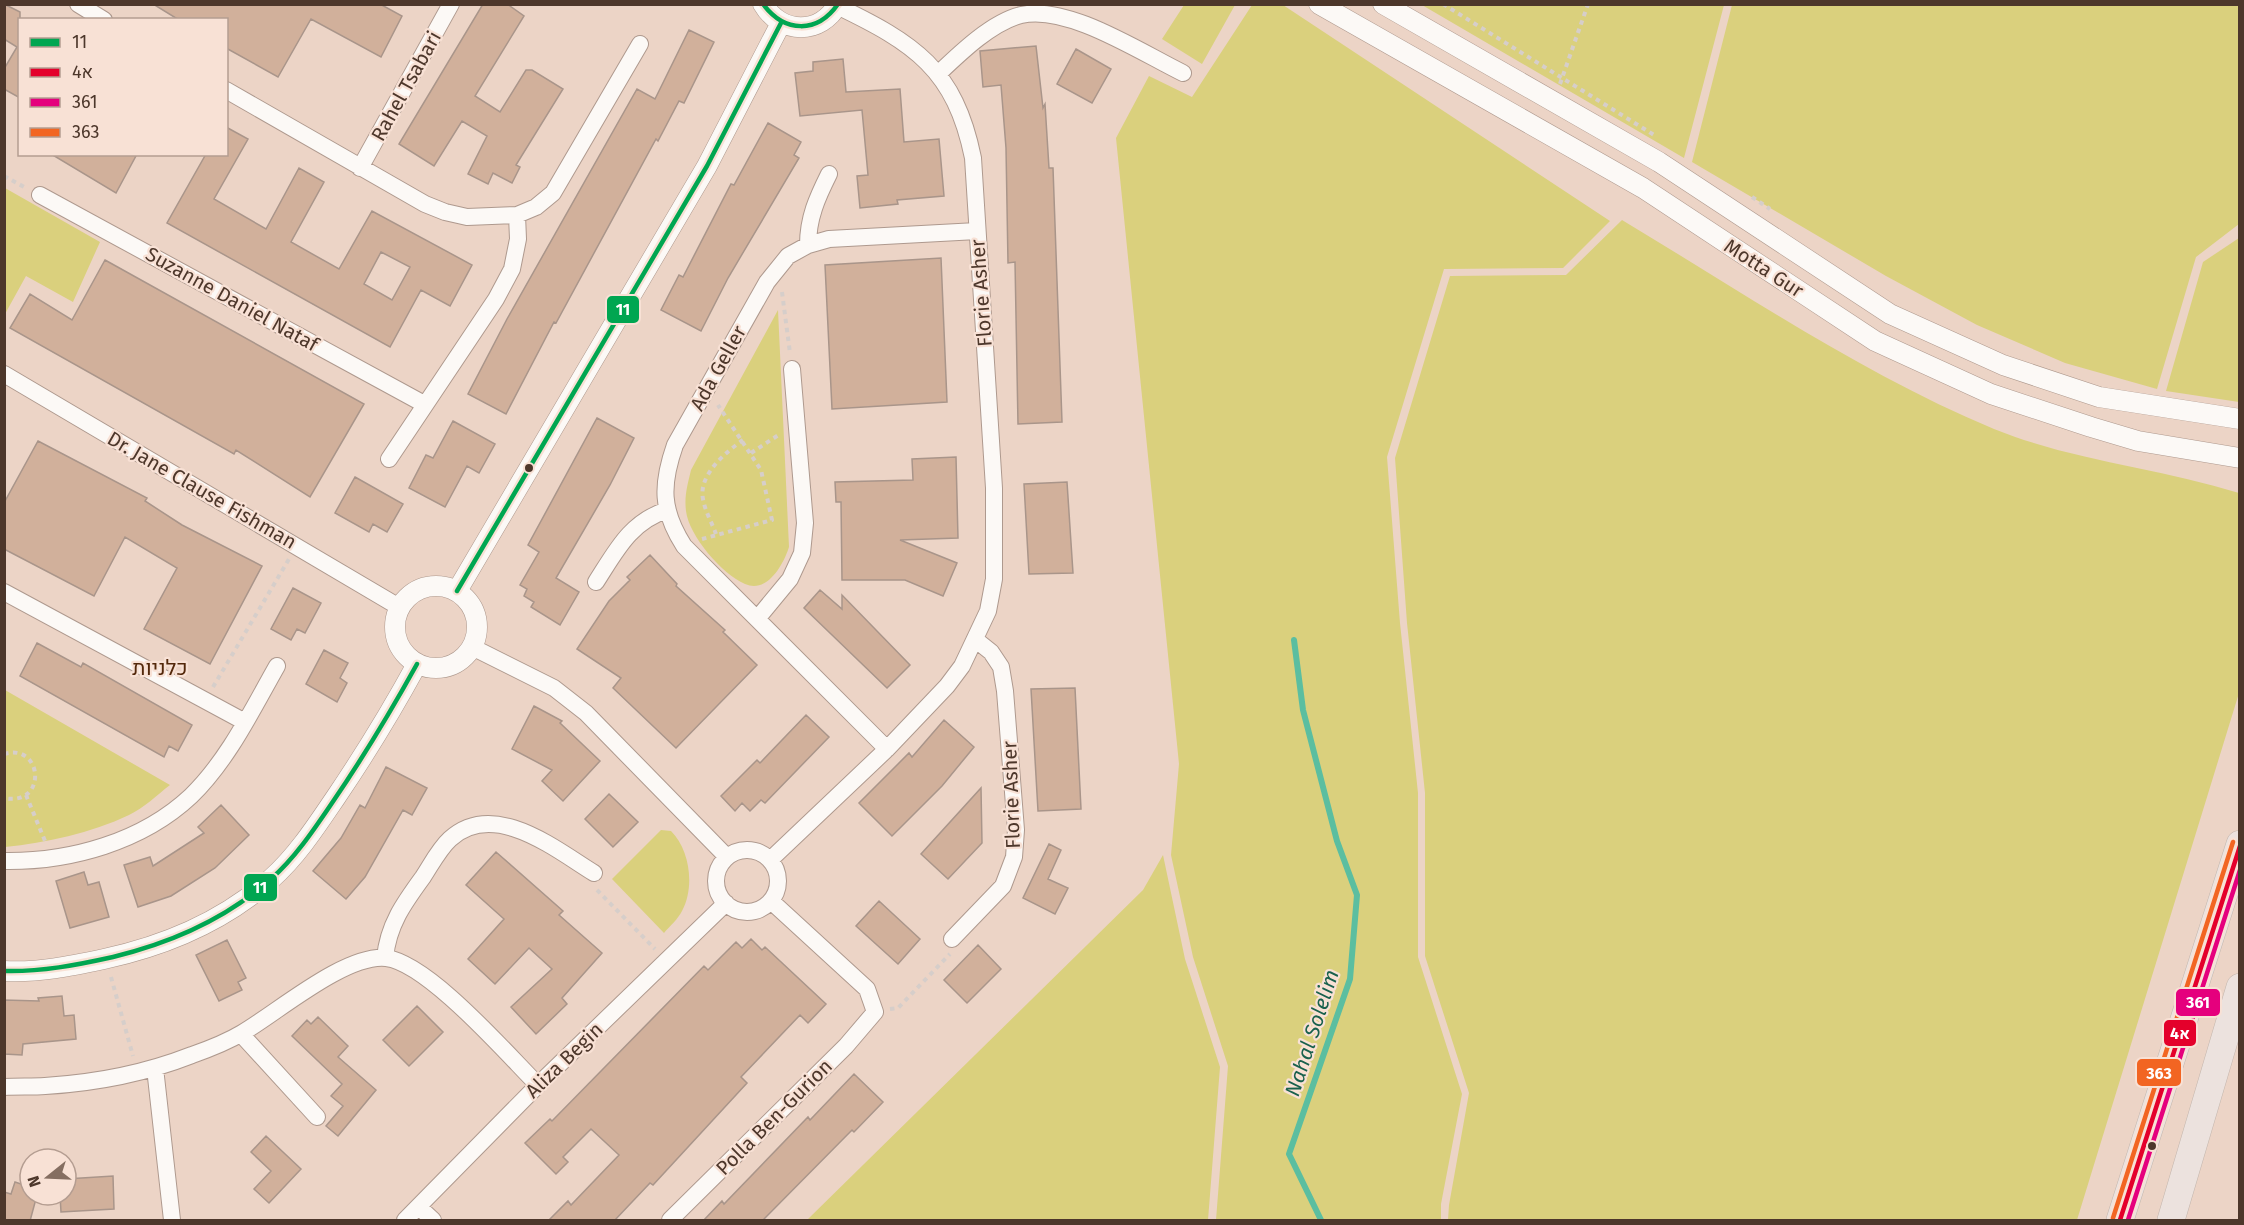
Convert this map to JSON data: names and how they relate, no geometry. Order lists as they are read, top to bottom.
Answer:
{
  "streets": {
    "street": [
      "Rahel Tsabari",
      "Motta Gur",
      "Florie Asher",
      "Suzanne Daniel Nataf",
      "Ada Geller",
      "Dr. Jane Clause Fishman",
      "Aliza Begin",
      "Polla Ben-Gurion"
    ]
  },
  "crossings": [
    ["Florie Asher", "Ada Geller"],
    ["Florie Asher", "Aliza Begin"]
  ],
  "districts": ["כלניות"],
  "water": ["Nahal Solelim"],
  "lines": [
    "transit line 11",
    "transit line 363",
    "transit line 4א",
    "transit line 361"
  ],
  "legend": [
    "11",
    "4א",
    "361",
    "363"
  ],
  "north": "left"
}
